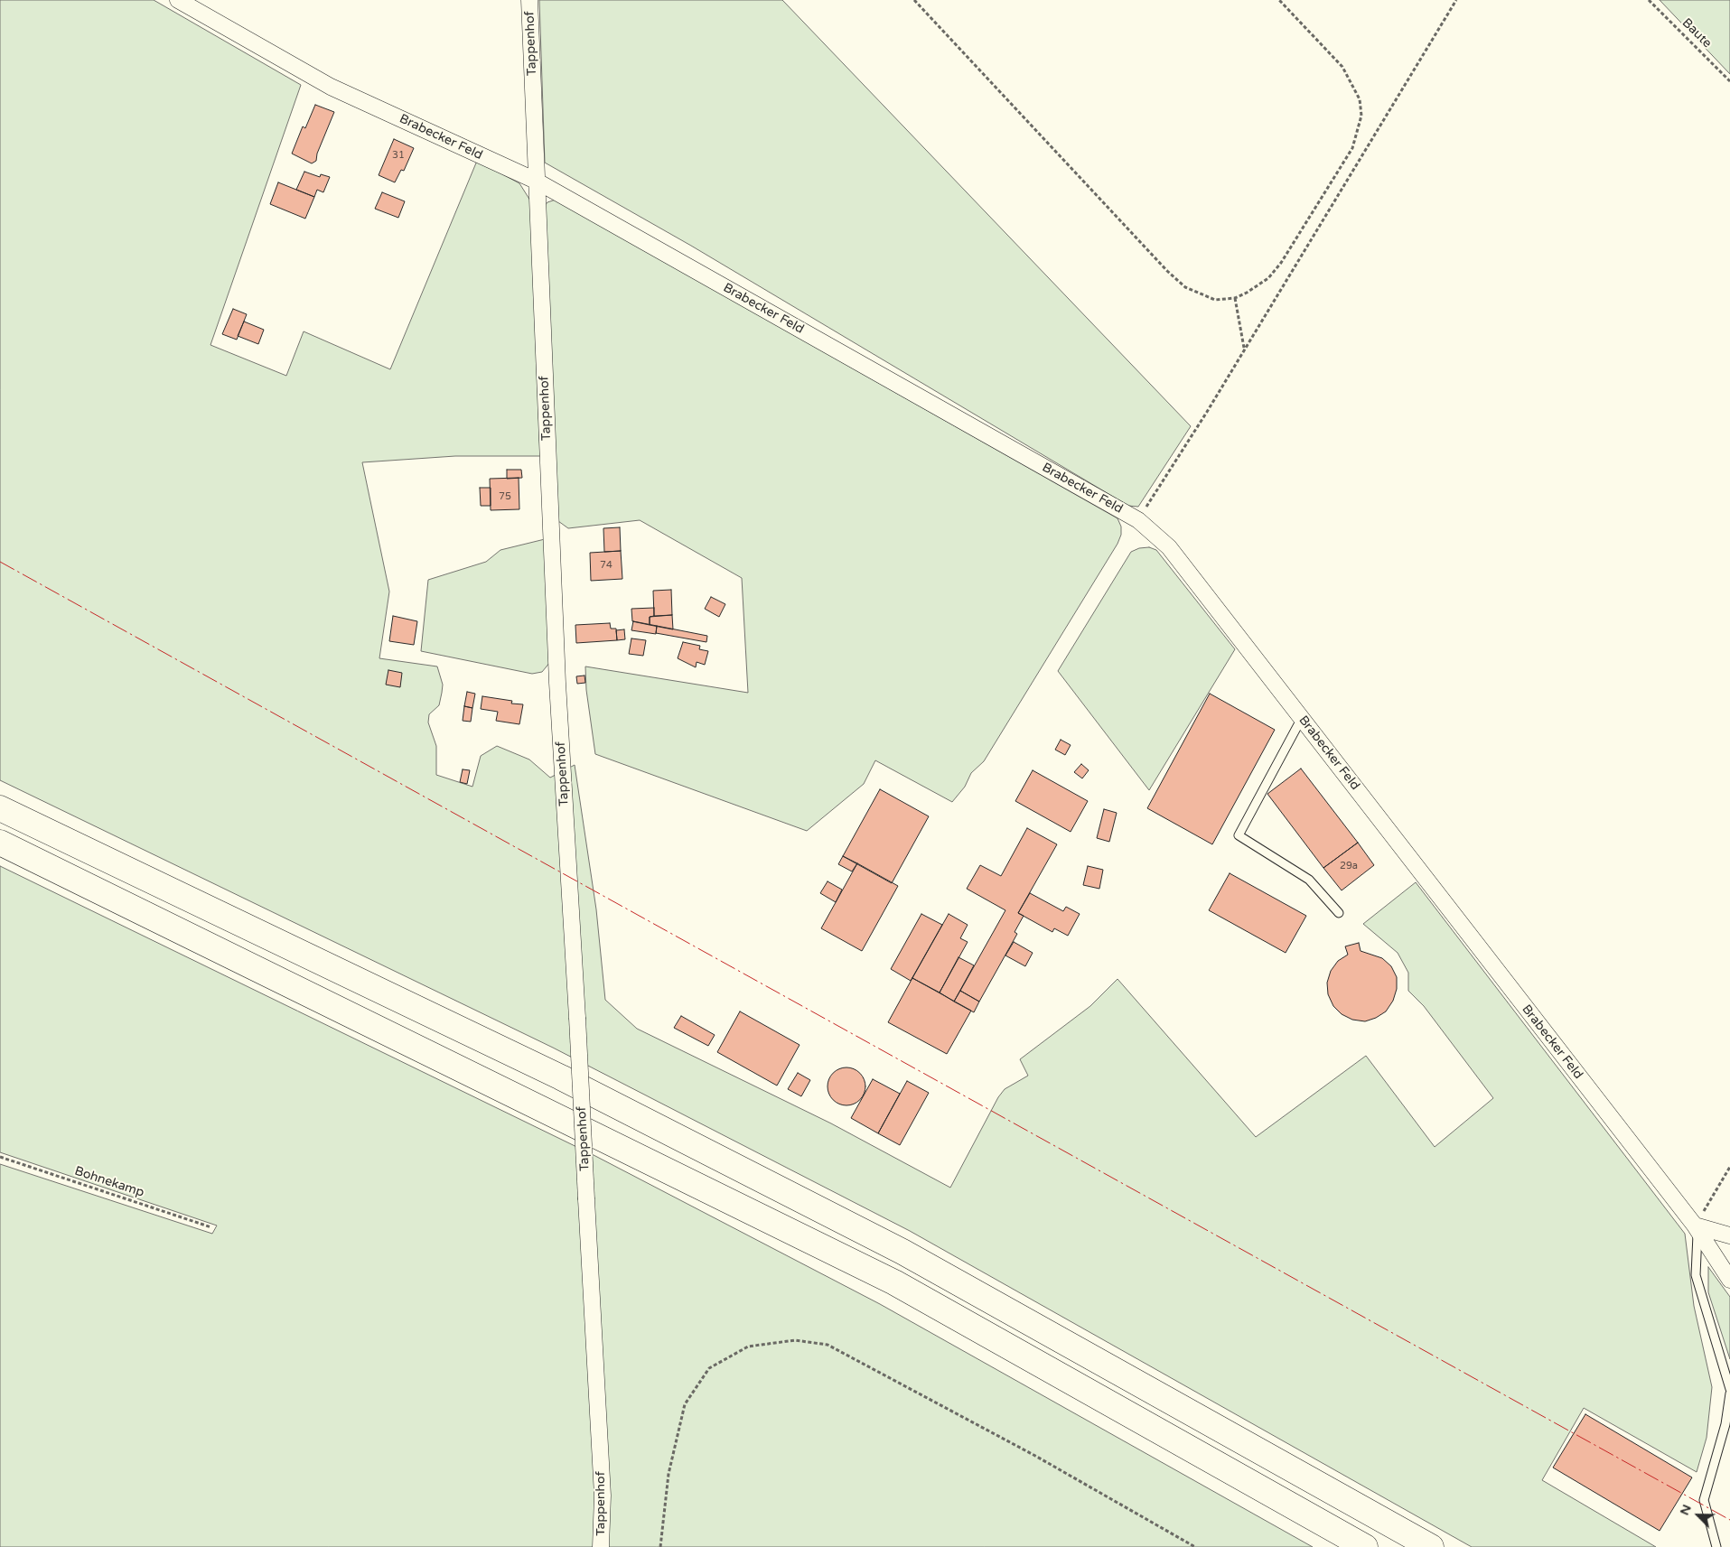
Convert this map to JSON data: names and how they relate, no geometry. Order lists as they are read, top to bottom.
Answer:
{
  "streets": {
    "street": ["Tappenhof", "Brabecker Feld"],
    "path": ["Baute", "Bohnekamp"]
  },
  "crossings": [
    ["Tappenhof", "Brabecker Feld"]
  ],
  "house_numbers": [
    "31",
    "75",
    "74",
    "29a"
  ],
  "north": "top left"
}
